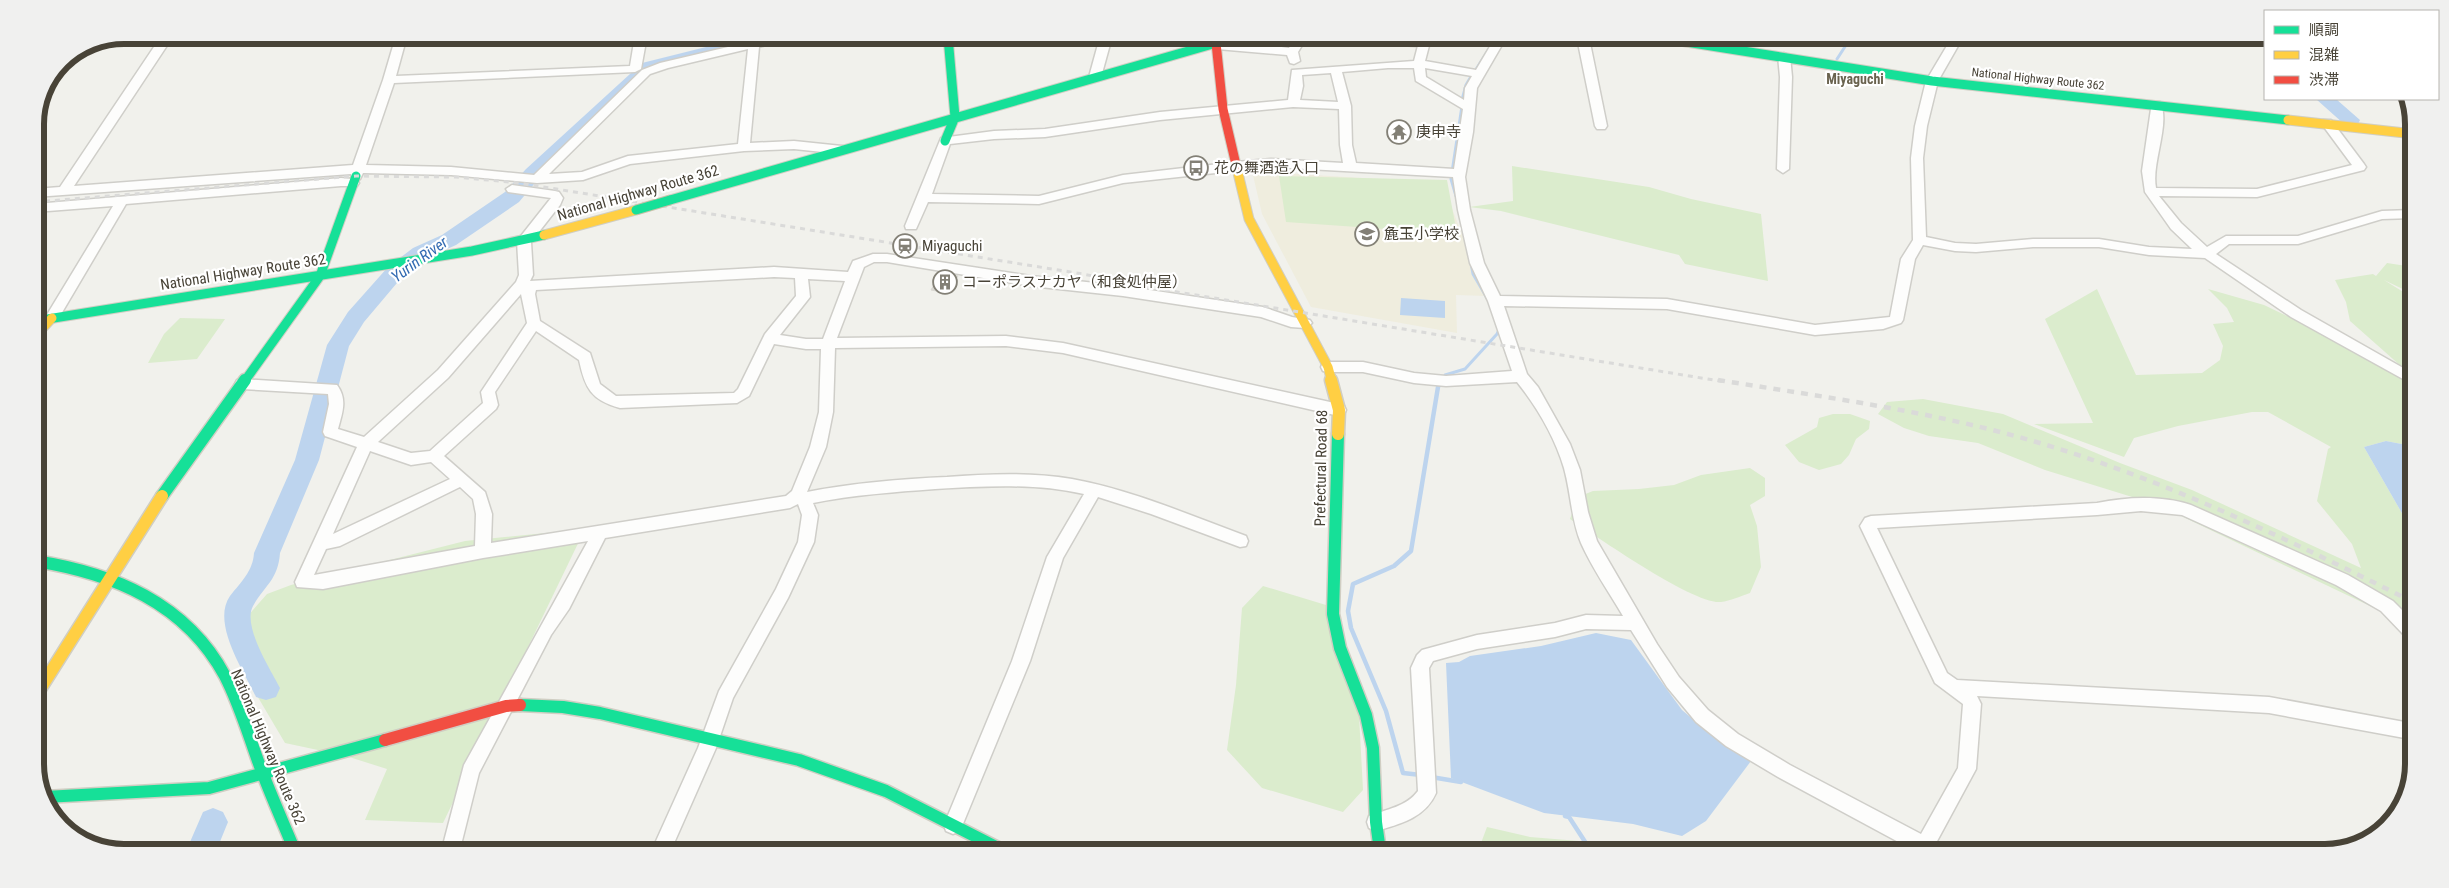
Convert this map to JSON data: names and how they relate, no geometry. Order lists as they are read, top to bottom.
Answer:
{
  "streets": {
    "main road": ["National Highway Route 362", "Prefectural Road 68"]
  },
  "districts": ["Miyaguchi"],
  "water": ["Yurin River"],
  "places": {
    "temple": ["庚申寺"],
    "bus stop": ["花の舞酒造入口"],
    "school or university": ["麁玉小学校"],
    "station": ["Miyaguchi"],
    "building": ["コーポラスナカヤ（和食処仲屋）"]
  },
  "legend": ["順調", "混雑", "渋滞"]
}
